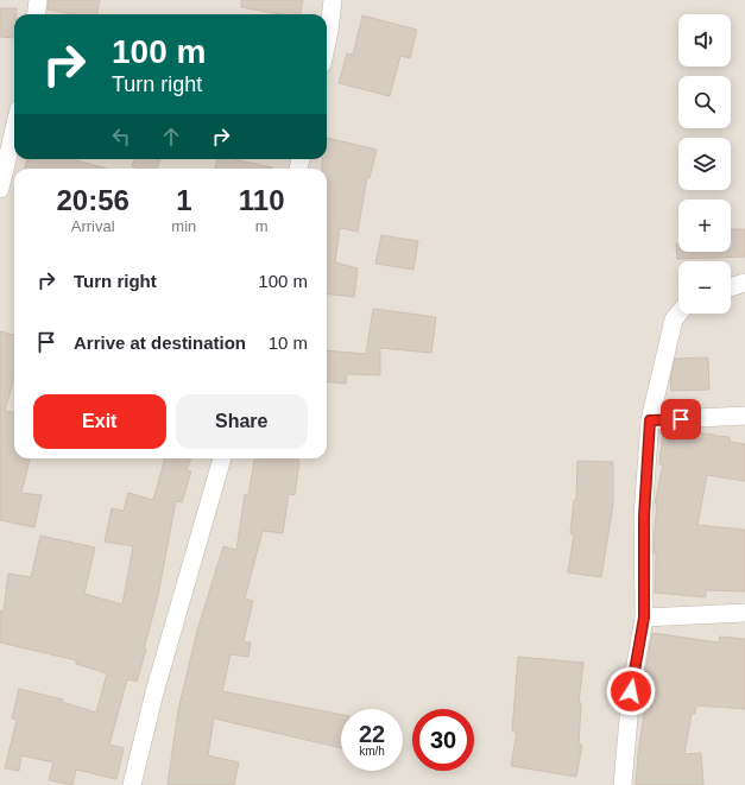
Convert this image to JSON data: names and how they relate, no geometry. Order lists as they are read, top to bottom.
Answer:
{
  "page": {
    "map_buttons": ["+", "−"],
    "turn": ["100 m", "Turn right"],
    "eta": [
      "20:56",
      "Arrival",
      "1",
      "min",
      "110",
      "m"
    ],
    "list": [
      {
        "name": "Turn right",
        "value": "100 m"
      },
      {
        "name": "Arrive at destination",
        "value": "10 m"
      }
    ],
    "buttons": ["Exit", "Share"],
    "speed": "22 km/h",
    "limit": "30"
  }
}
